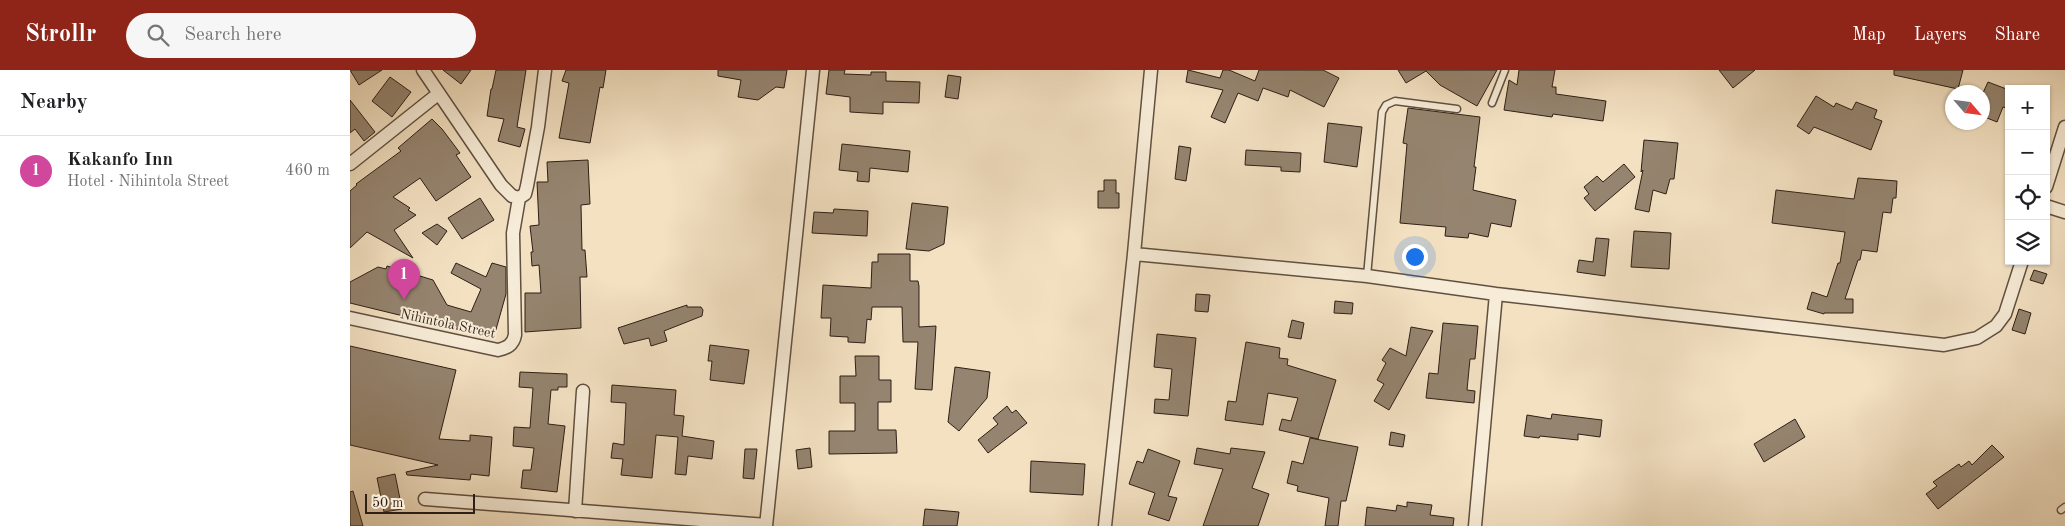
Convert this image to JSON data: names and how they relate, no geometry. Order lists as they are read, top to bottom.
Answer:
{
  "streets": {
    "street": ["Nihintola Street"]
  },
  "scale_bar": "50 m",
  "north": "bottom right",
  "page": {
    "header": "Strollr",
    "search": "Search here",
    "nav": ["Map", "Layers", "Share"],
    "heading": "Nearby",
    "map_buttons": ["+", "−"],
    "list": [
      {
        "mark": "1",
        "name": "Kakanfo Inn",
        "note": "Hotel · Nihintola Street",
        "value": "460 m"
      }
    ],
    "pins": "1",
    "scale": "50 m"
  }
}
